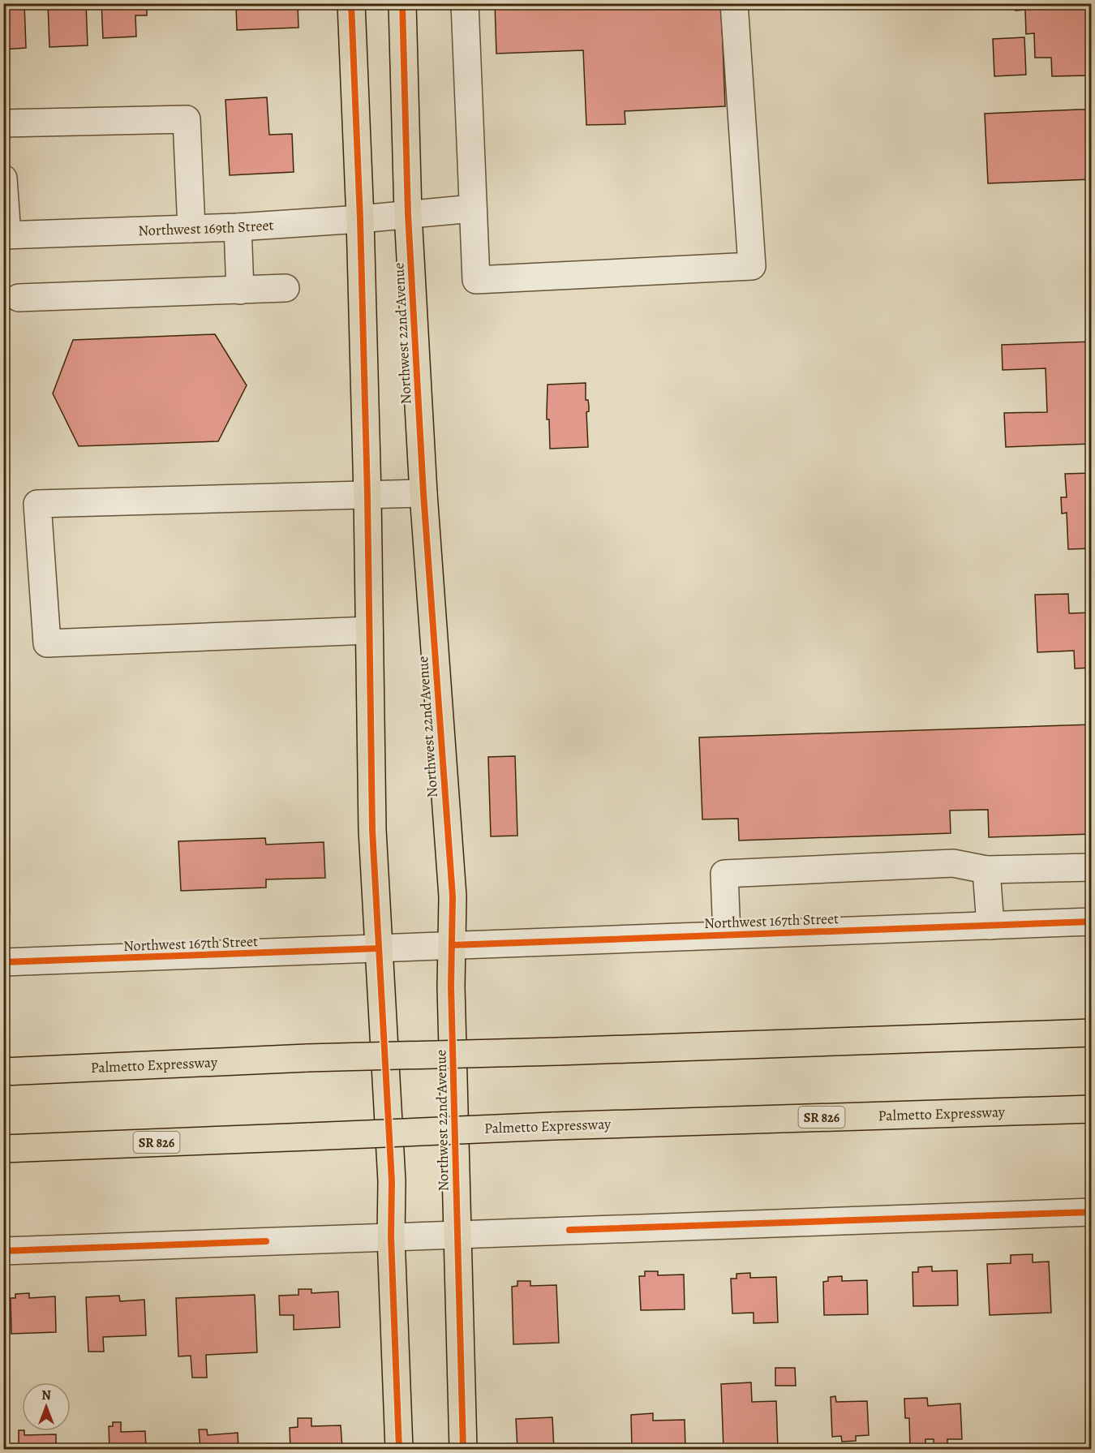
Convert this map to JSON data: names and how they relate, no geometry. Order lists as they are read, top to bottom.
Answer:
{
  "streets": {
    "main road": ["Northwest 22nd Avenue", "Palmetto Expressway", "SR 826"],
    "street": ["Northwest 169th Street", "Northwest 167th Street"]
  },
  "crossings": [
    ["Northwest 169th Street", "Northwest 22nd Avenue"],
    ["Northwest 22nd Avenue", "Northwest 167th Street"]
  ],
  "north": "top"
}
